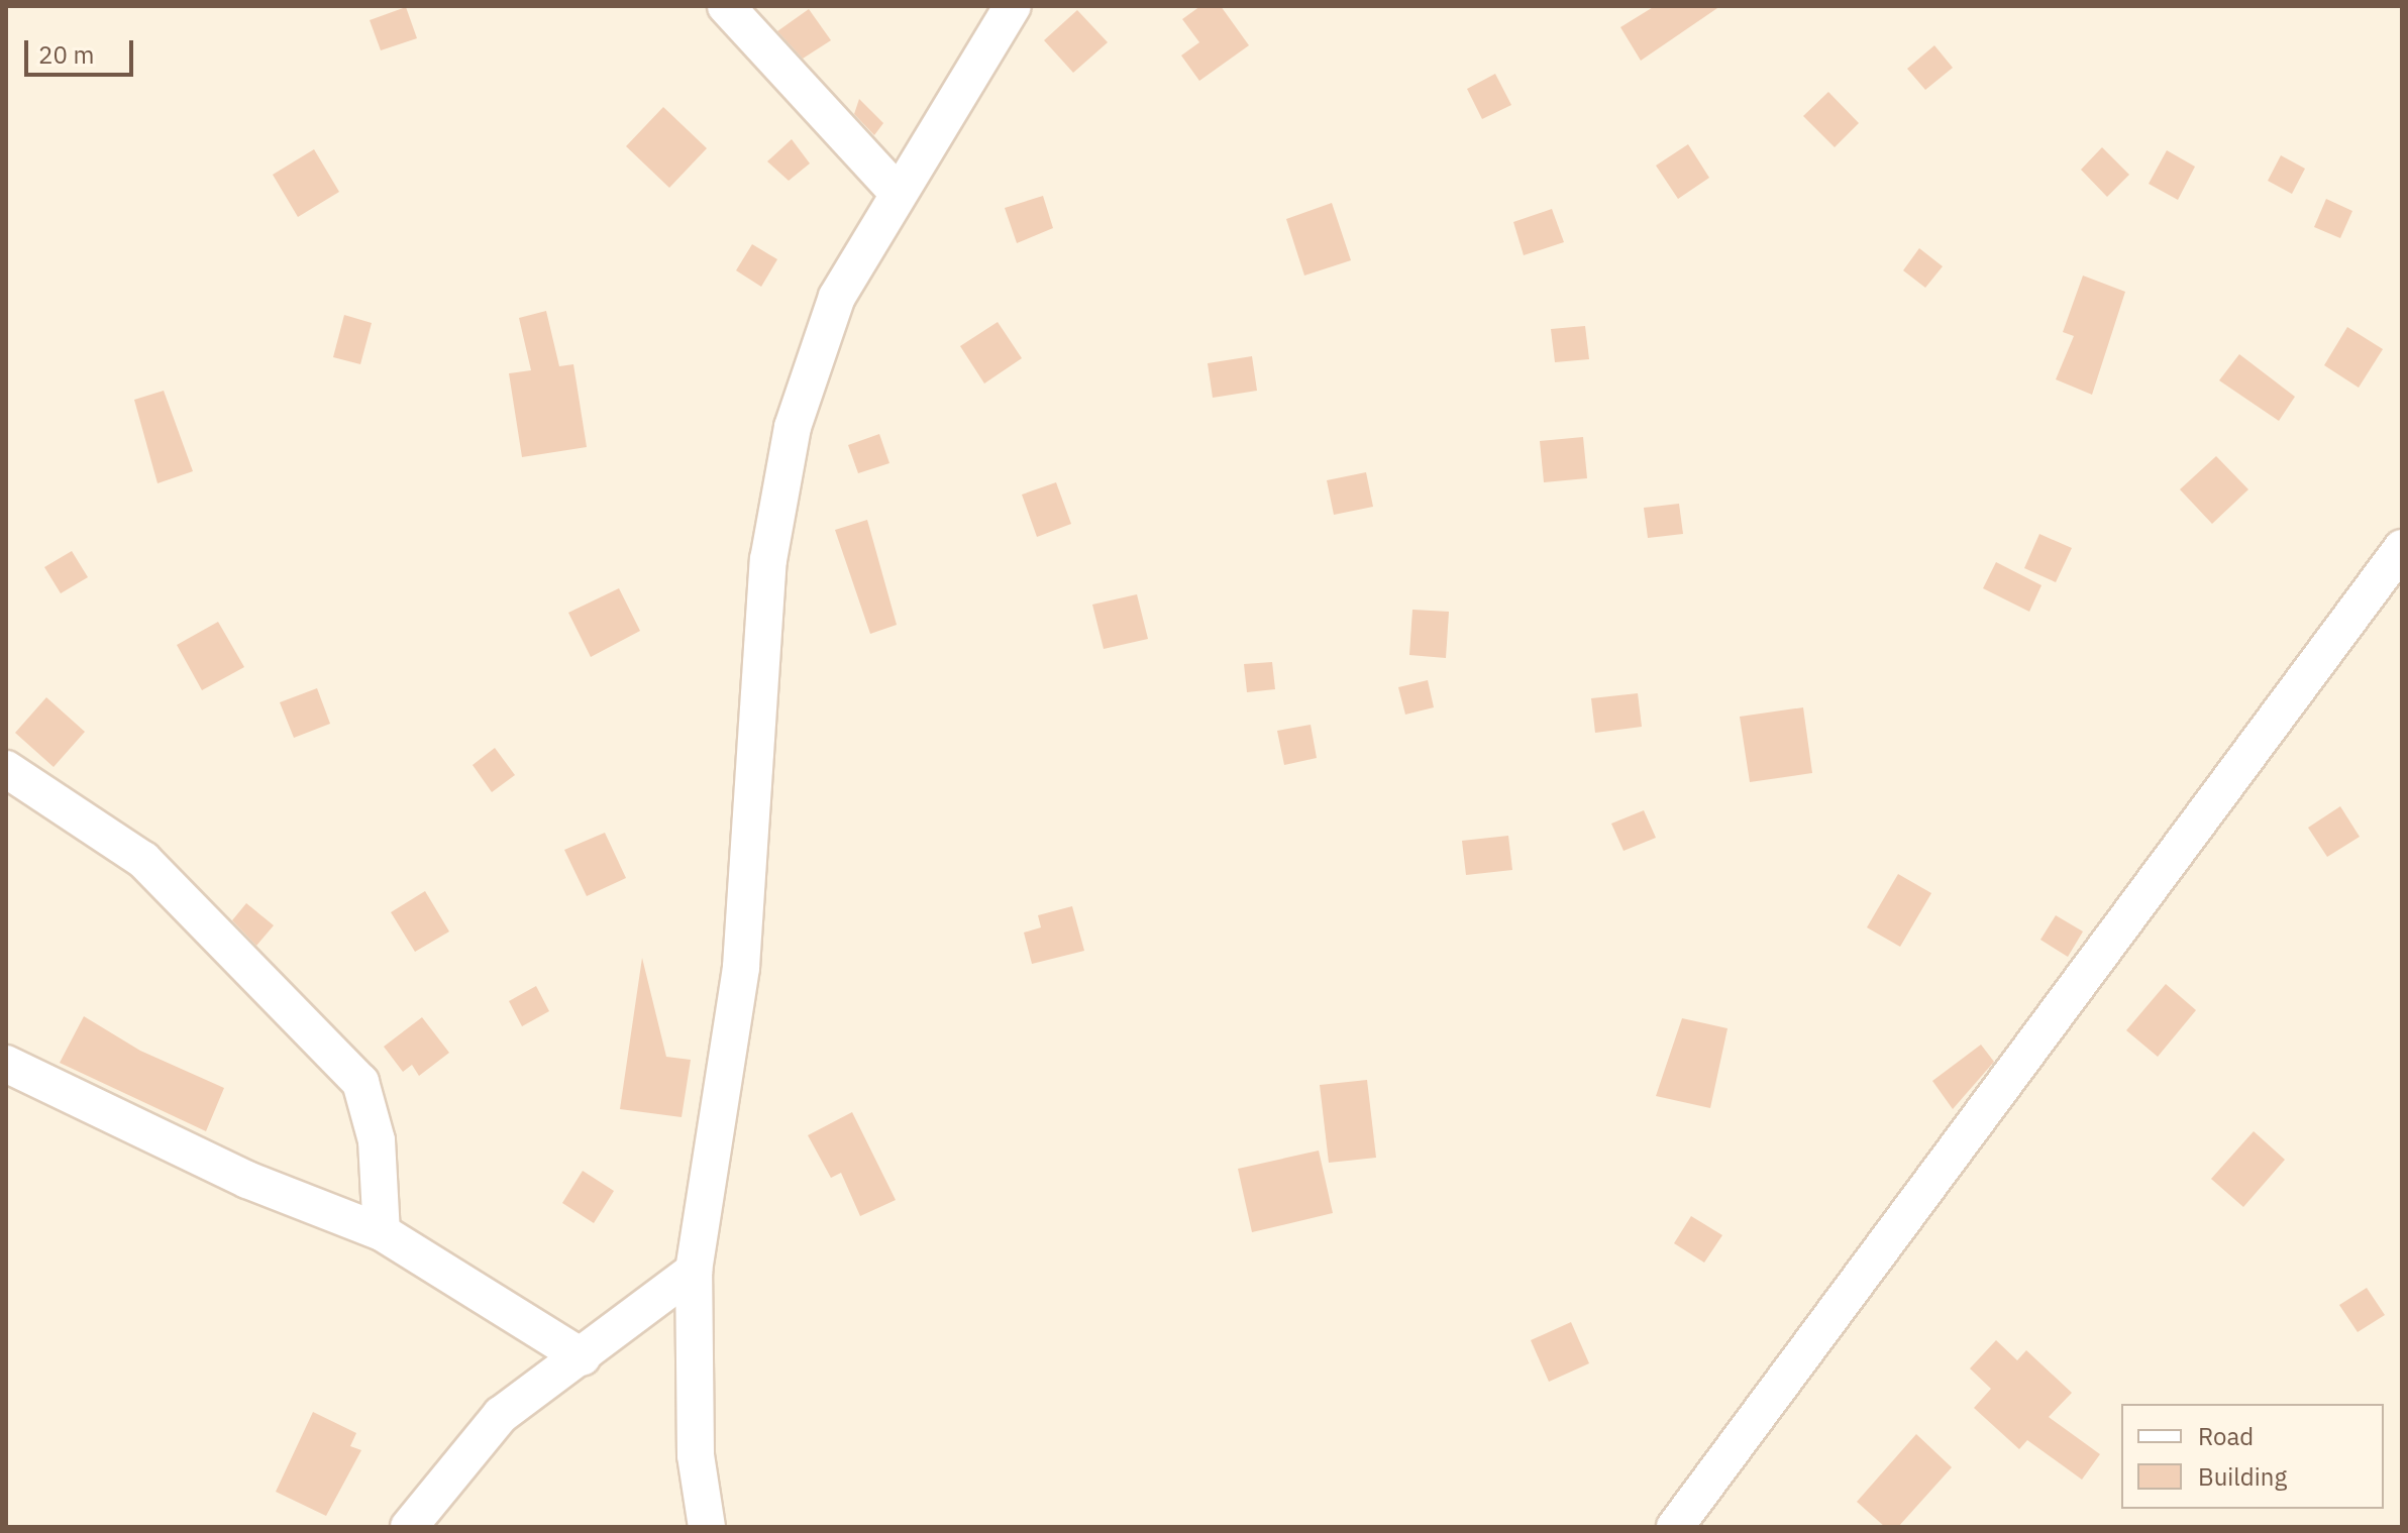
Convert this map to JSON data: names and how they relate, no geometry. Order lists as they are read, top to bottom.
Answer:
{
  "legend": ["Road", "Building"],
  "scale_bar": "20 m"
}
